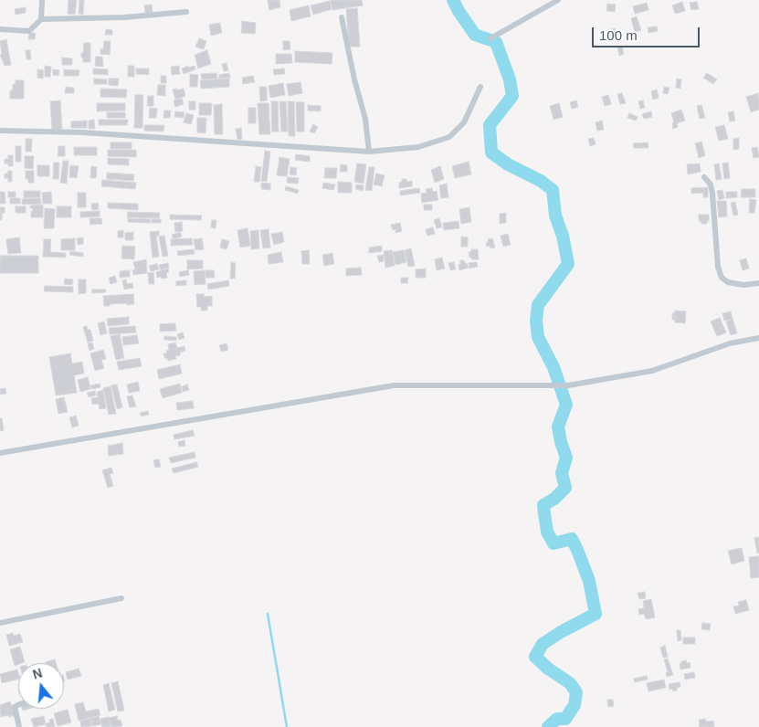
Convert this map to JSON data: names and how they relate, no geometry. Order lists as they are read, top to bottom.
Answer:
{
  "scale_bar": "100 m",
  "north": "top"
}
